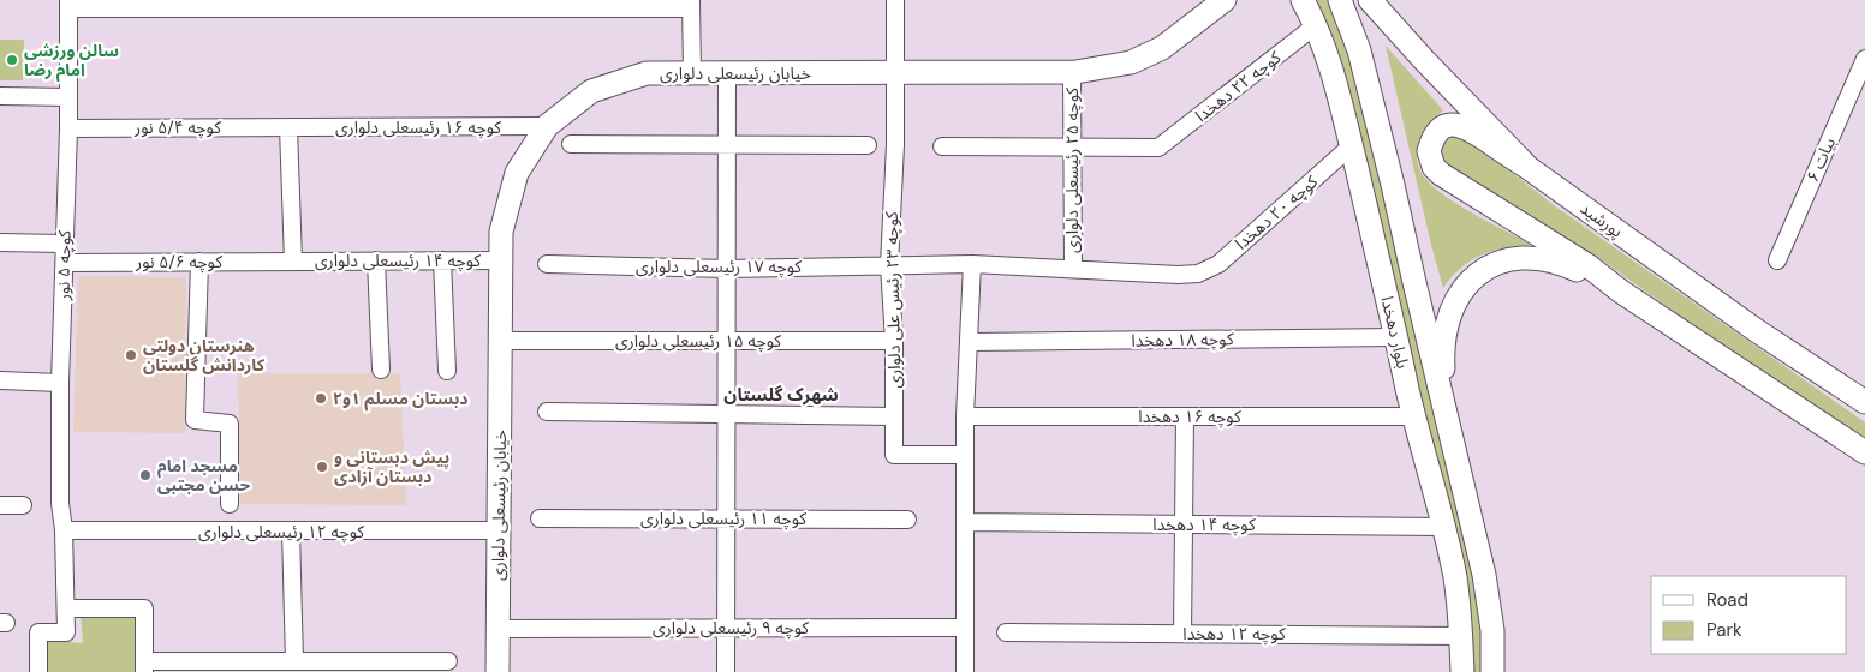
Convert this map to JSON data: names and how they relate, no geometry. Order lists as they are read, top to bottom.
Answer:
{
  "streets": {
    "main road": ["خیابان رئیسعلی دلواری", "پورشید", "بلوار دهخدا"],
    "street": [
      "کوچه ۲۲ دهخدا",
      "کوچه ۵/۴ نور",
      "کوچه ۱۶ رئیسعلی دلواری",
      "بیات ۶",
      "کوچه ۲۵ رئیسعلی دلواری",
      "کوچه ۲۰ دهخدا",
      "کوچه ۱۴ رئیسعلی دلواری",
      "کوچه ۵/۶ نور",
      "کوچه ۵ نور",
      "کوچه ۱۷ رئیسعلی دلواری",
      "کوچه ۲۳ رئیس علی دلواری",
      "کوچه ۱۸ دهخدا",
      "کوچه ۱۵ رئیسعلی دلواری",
      "کوچه ۱۶ دهخدا",
      "کوچه ۱۱ رئیسعلی دلواری",
      "کوچه ۱۴ دهخدا",
      "کوچه ۱۲ رئیسعلی دلواری",
      "کوچه ۹ رئیسعلی دلواری",
      "کوچه ۱۲ دهخدا"
    ]
  },
  "crossings": [
    ["خیابان رئیسعلی دلواری", "کوچه ۱۶ رئیسعلی دلواری"],
    ["خیابان رئیسعلی دلواری", "کوچه ۲۵ رئیسعلی دلواری"],
    ["خیابان رئیسعلی دلواری", "کوچه ۱۴ رئیسعلی دلواری"],
    ["خیابان رئیسعلی دلواری", "کوچه ۲۳ رئیس علی دلواری"],
    ["خیابان رئیسعلی دلواری", "کوچه ۱۵ رئیسعلی دلواری"],
    ["خیابان رئیسعلی دلواری", "کوچه ۱۲ رئیسعلی دلواری"],
    ["خیابان رئیسعلی دلواری", "کوچه ۹ رئیسعلی دلواری"],
    ["کوچه ۲۲ دهخدا", "کوچه ۲۵ رئیسعلی دلواری"],
    ["کوچه ۲۲ دهخدا", "بلوار دهخدا"],
    ["کوچه ۵/۴ نور", "کوچه ۱۶ رئیسعلی دلواری"],
    ["کوچه ۵/۴ نور", "کوچه ۵ نور"],
    ["کوچه ۲۵ رئیسعلی دلواری", "کوچه ۱۷ رئیسعلی دلواری"],
    ["کوچه ۲۰ دهخدا", "کوچه ۱۷ رئیسعلی دلواری"],
    ["کوچه ۲۰ دهخدا", "بلوار دهخدا"],
    ["کوچه ۱۴ رئیسعلی دلواری", "کوچه ۵/۶ نور"],
    ["کوچه ۵/۶ نور", "کوچه ۵ نور"],
    ["کوچه ۵ نور", "کوچه ۱۲ رئیسعلی دلواری"],
    ["کوچه ۱۷ رئیسعلی دلواری", "کوچه ۲۳ رئیس علی دلواری"],
    ["کوچه ۲۳ رئیس علی دلواری", "کوچه ۱۵ رئیسعلی دلواری"],
    ["بلوار دهخدا", "کوچه ۱۸ دهخدا"],
    ["بلوار دهخدا", "کوچه ۱۶ دهخدا"],
    ["بلوار دهخدا", "کوچه ۱۴ دهخدا"],
    ["بلوار دهخدا", "کوچه ۱۲ دهخدا"]
  ],
  "districts": ["شهرک گلستان"],
  "places": [
    "سالن ورزشی امام رضا",
    "هنرستان دولتی کاردانش گلستان",
    "دبستان مسلم ۱و۲",
    "پیش دبستانی و دبستان آزادی",
    "مسجد امام حسن مجتبی"
  ],
  "legend": ["Road", "Park"]
}
